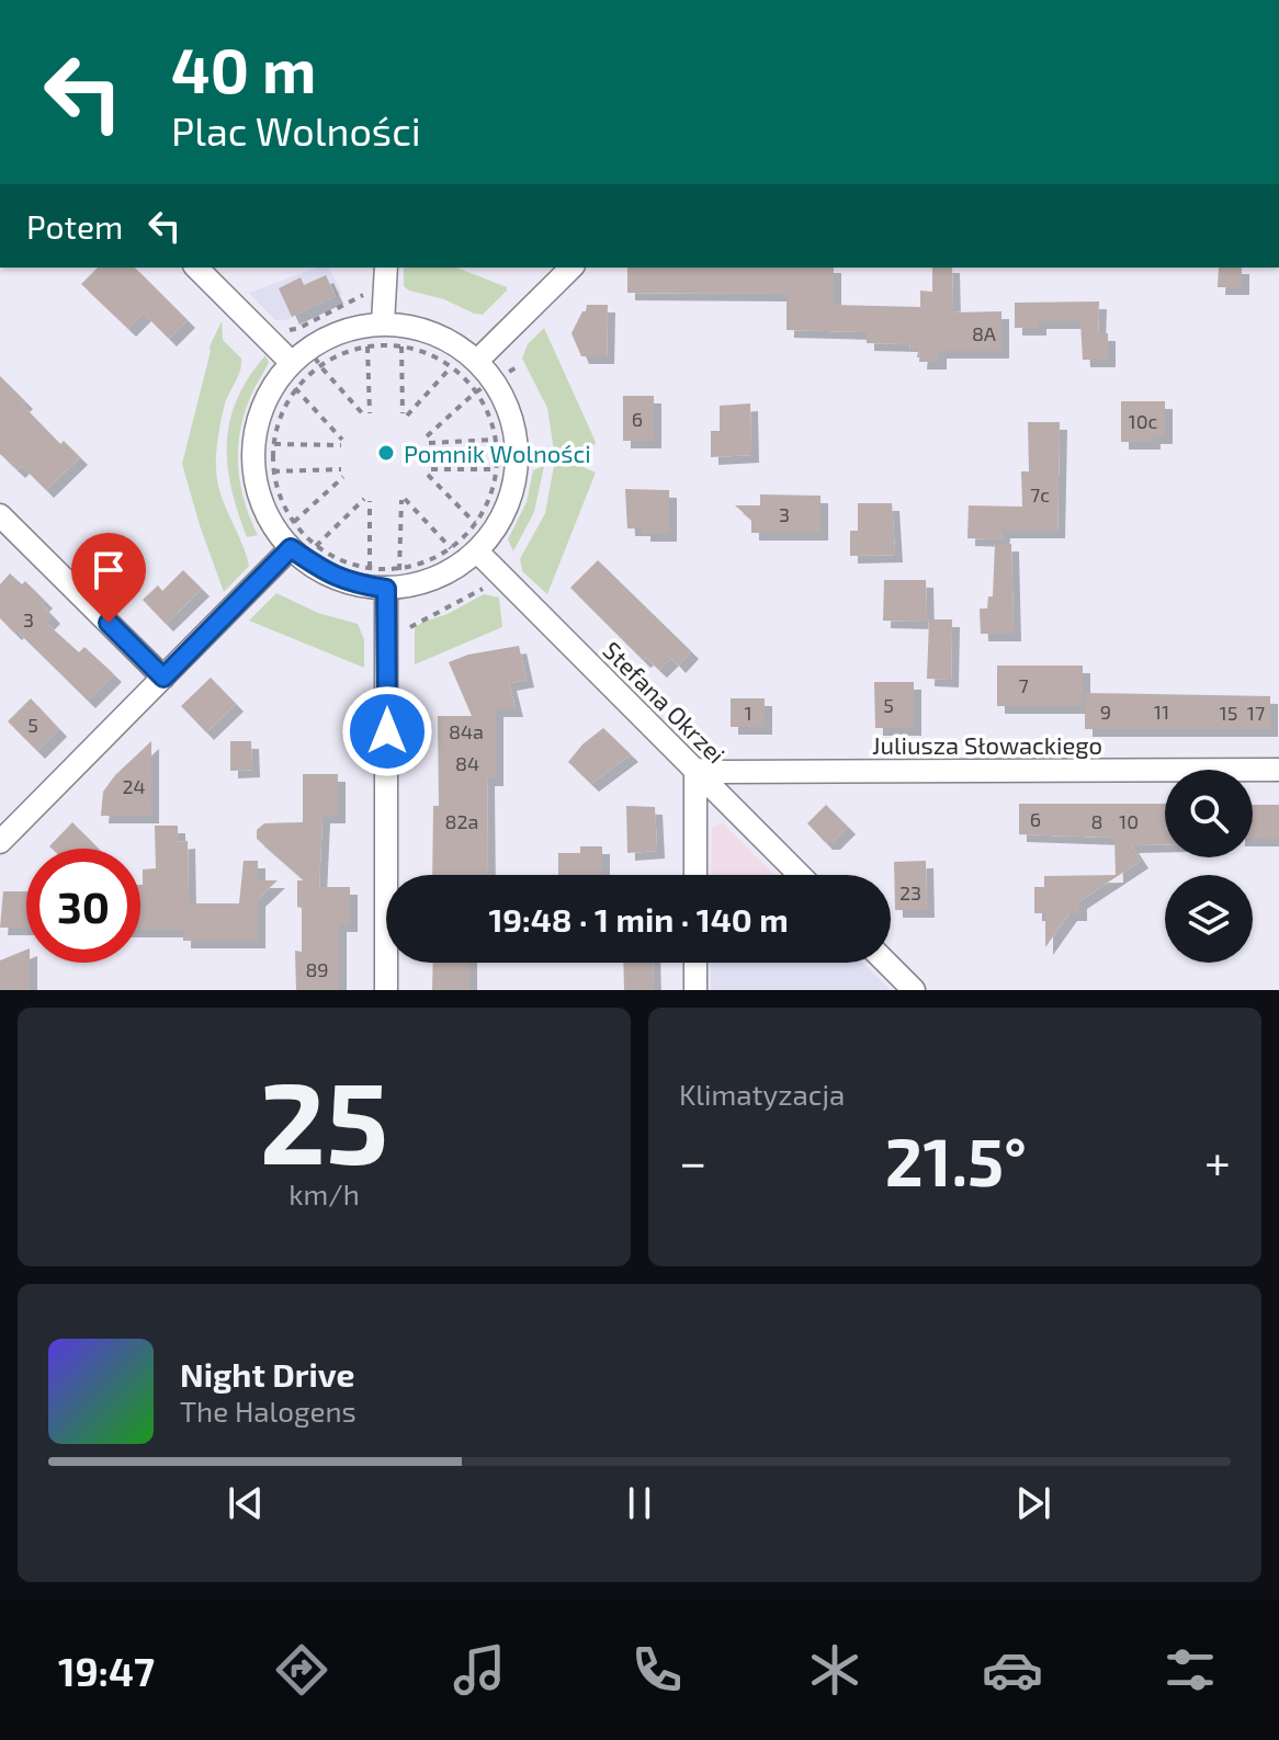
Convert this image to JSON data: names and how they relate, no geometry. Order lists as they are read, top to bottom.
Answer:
{
  "streets": {
    "street": ["Stefana Okrzei", "Juliusza Słowackiego"]
  },
  "crossings": [
    ["Stefana Okrzei", "Juliusza Słowackiego"]
  ],
  "places": ["Pomnik Wolności"],
  "house_numbers": [
    "8A",
    "6",
    "10c",
    "7c",
    "3",
    "3",
    "7",
    "5",
    "9",
    "11",
    "1",
    "15",
    "17",
    "5",
    "84a",
    "84",
    "24",
    "6",
    "82a",
    "8",
    "10",
    "23",
    "89"
  ],
  "page": {
    "turn": ["40 m", "Plac Wolności"],
    "then": "Potem",
    "limit": "30",
    "trip": "19:48 · 1 min · 140 m",
    "tile": [
      ["25", "km/h"],
      "Klimatyzacja"
    ],
    "heat": ["−", "21.5°", "+"],
    "song": ["Night Drive", "The Halogens"],
    "tabs": "19:47"
  }
}
